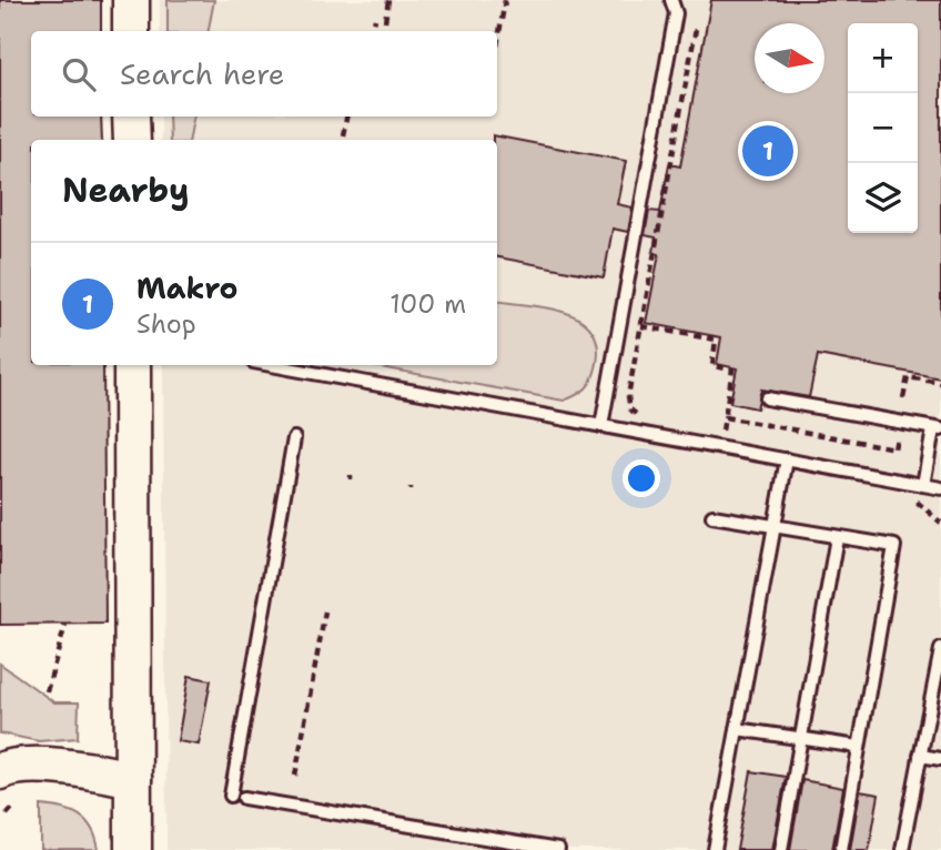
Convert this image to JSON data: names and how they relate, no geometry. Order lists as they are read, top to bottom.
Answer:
{
  "north": "right",
  "page": {
    "map_buttons": ["+", "−"],
    "search": "Search here",
    "pins": "1",
    "heading": "Nearby",
    "list": [
      {
        "mark": "1",
        "name": "Makro",
        "note": "Shop",
        "value": "100 m"
      }
    ]
  }
}
